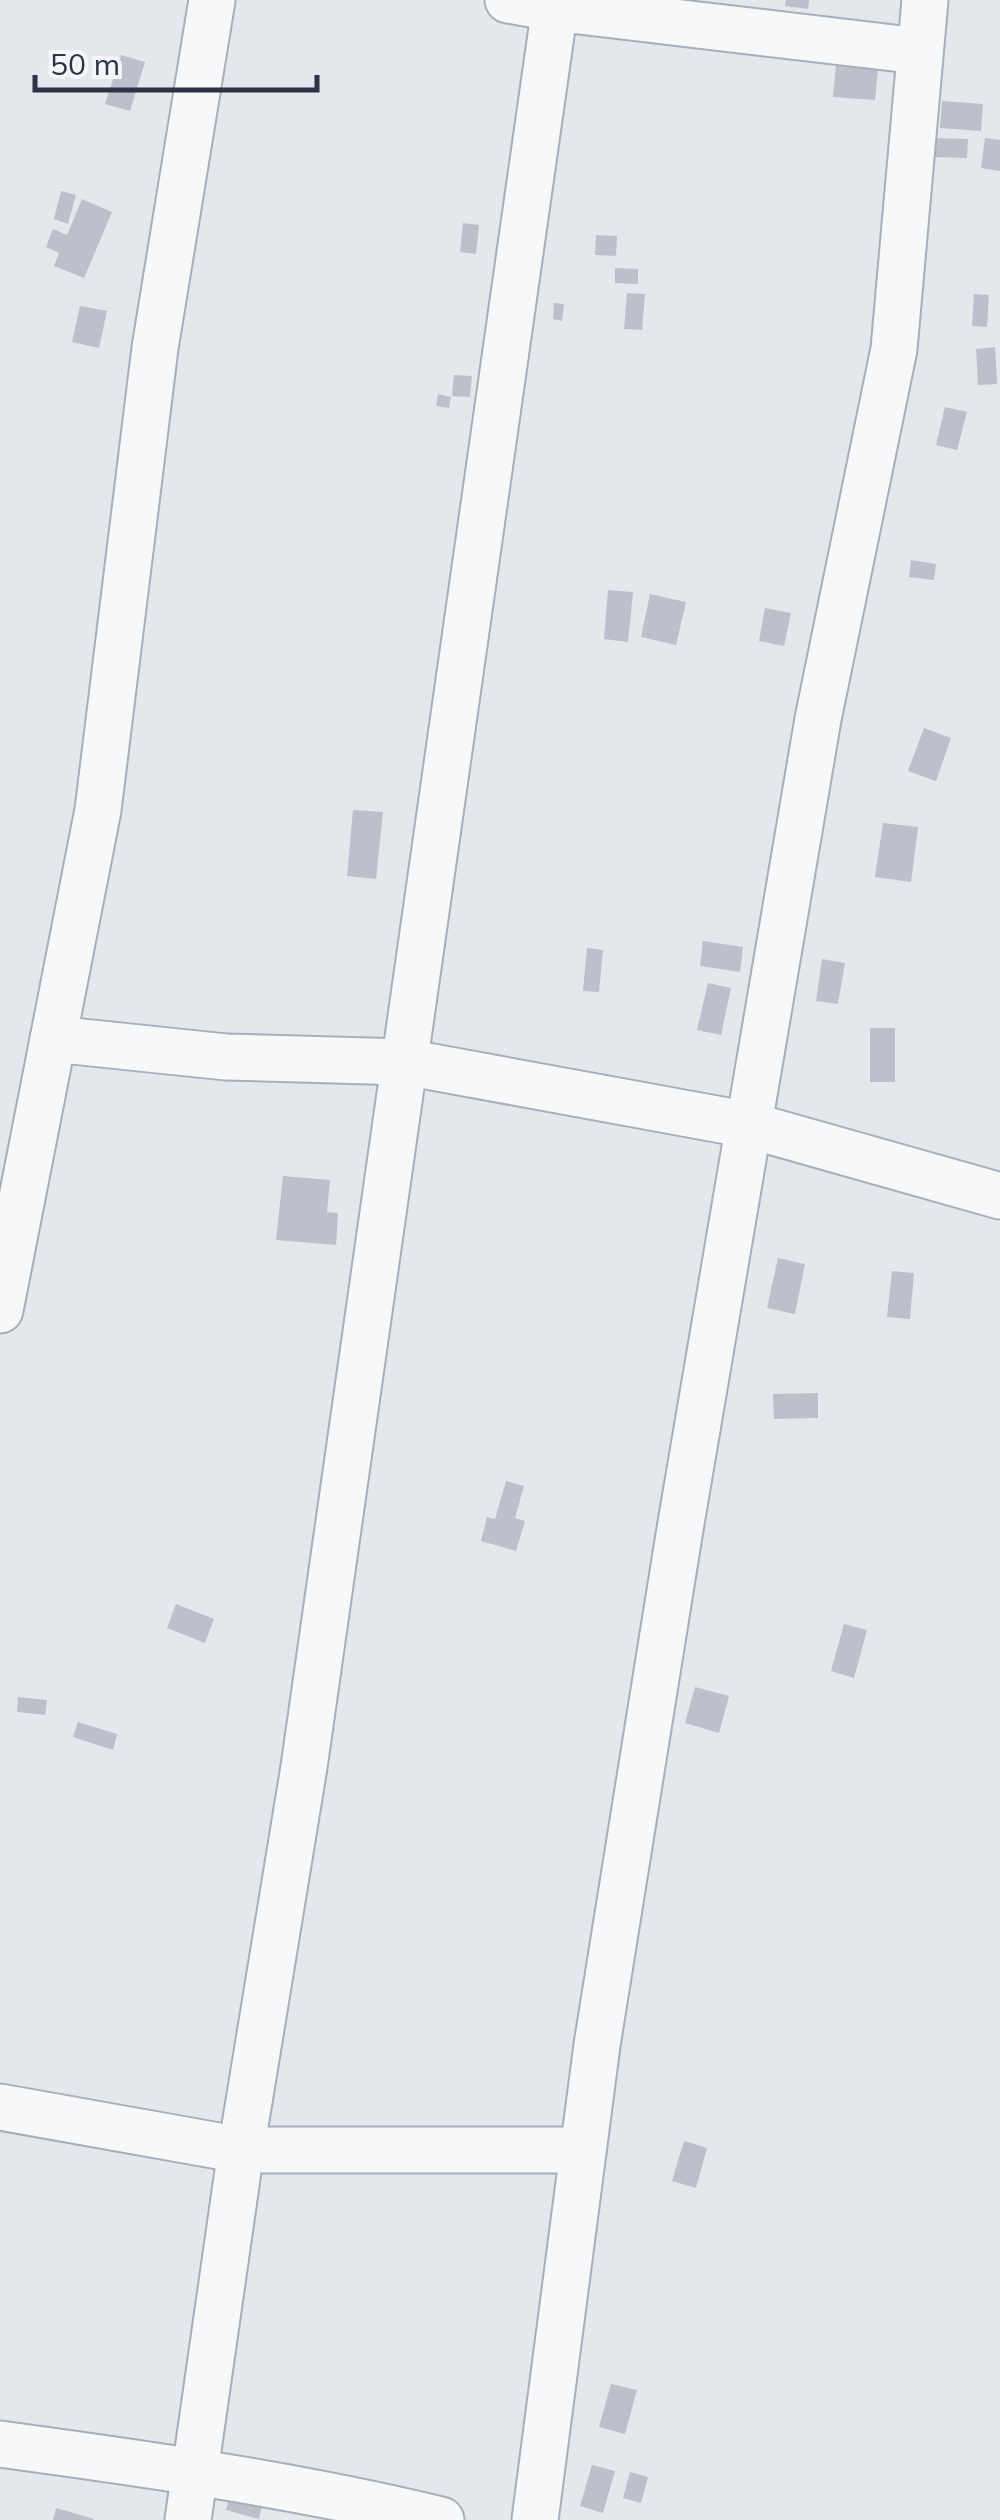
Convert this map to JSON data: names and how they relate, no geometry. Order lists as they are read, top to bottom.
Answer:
{
  "scale_bar": "50 m"
}
